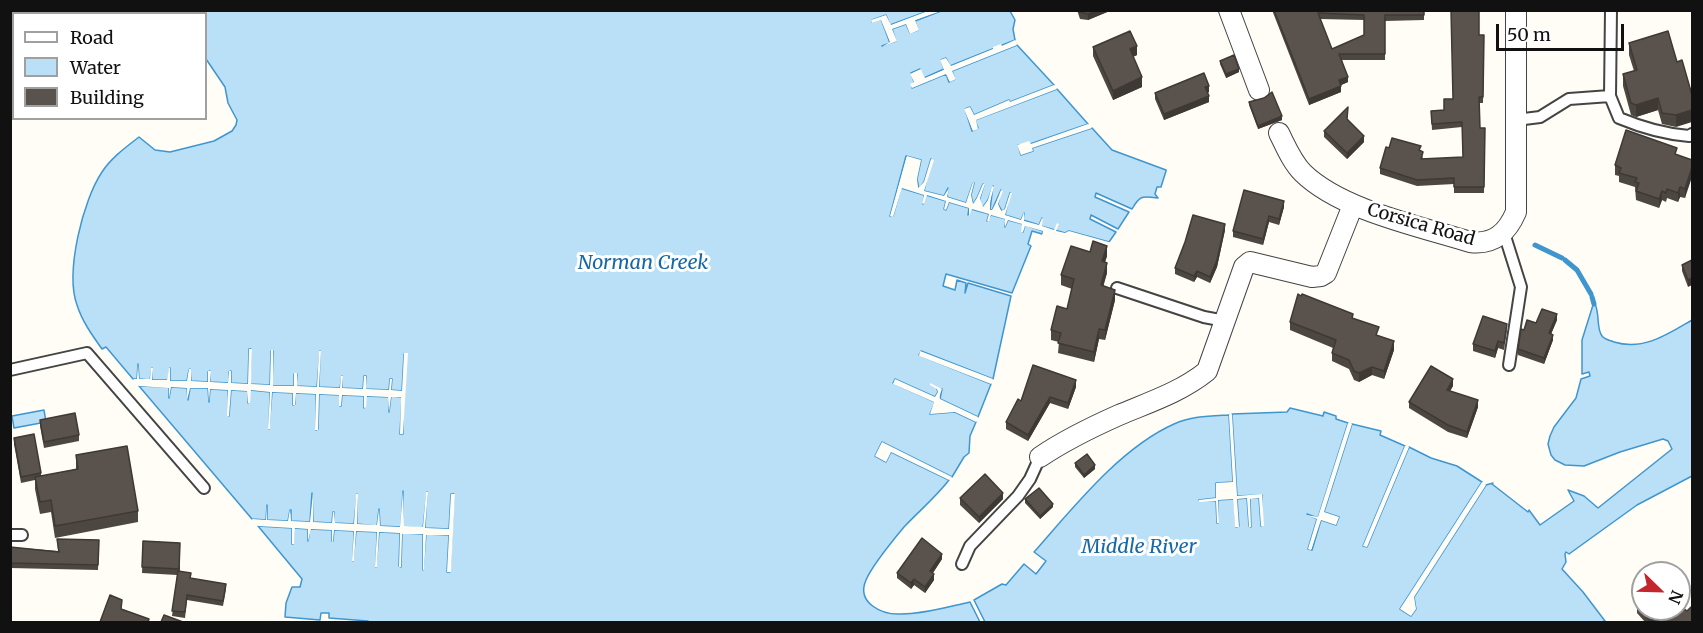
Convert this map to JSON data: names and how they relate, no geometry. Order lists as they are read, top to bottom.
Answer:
{
  "streets": {
    "street": ["Corsica Road"]
  },
  "water": ["Norman Creek", "Middle River"],
  "legend": ["Road", "Water", "Building"],
  "scale_bar": "50 m",
  "north": "bottom right"
}
